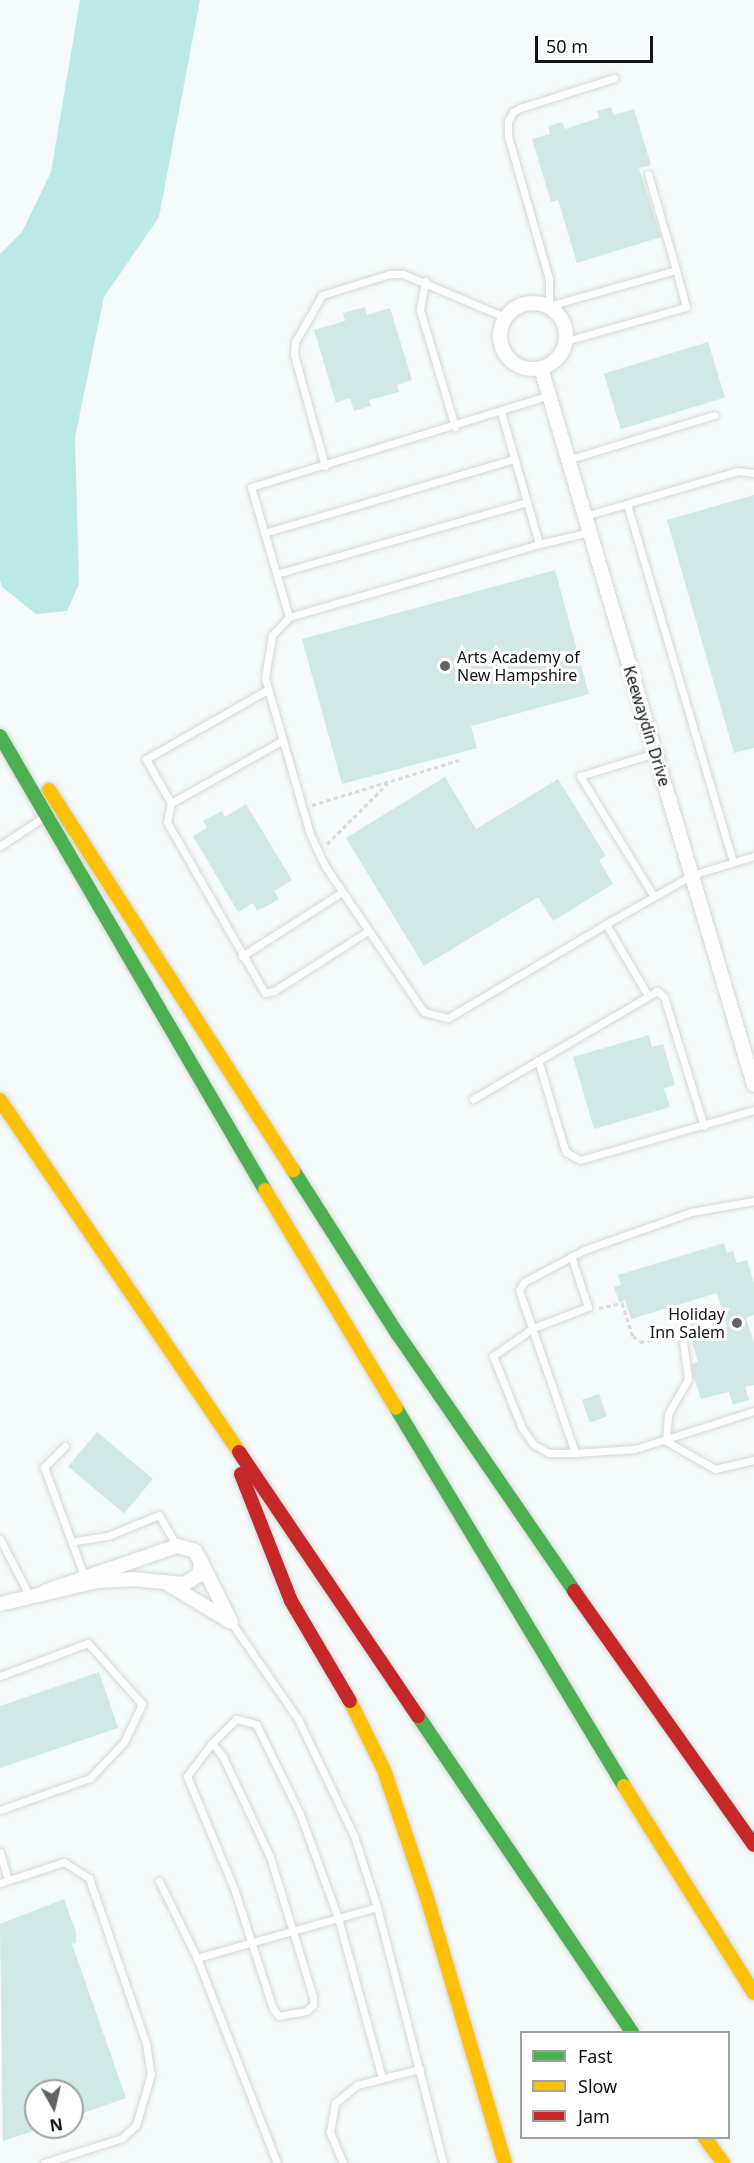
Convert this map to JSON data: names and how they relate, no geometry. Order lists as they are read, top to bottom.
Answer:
{
  "streets": {
    "street": ["Keewaydin Drive"]
  },
  "places": ["Arts Academy of New Hampshire", "Holiday Inn Salem"],
  "legend": ["Fast", "Slow", "Jam"],
  "scale_bar": "50 m",
  "north": "bottom"
}
